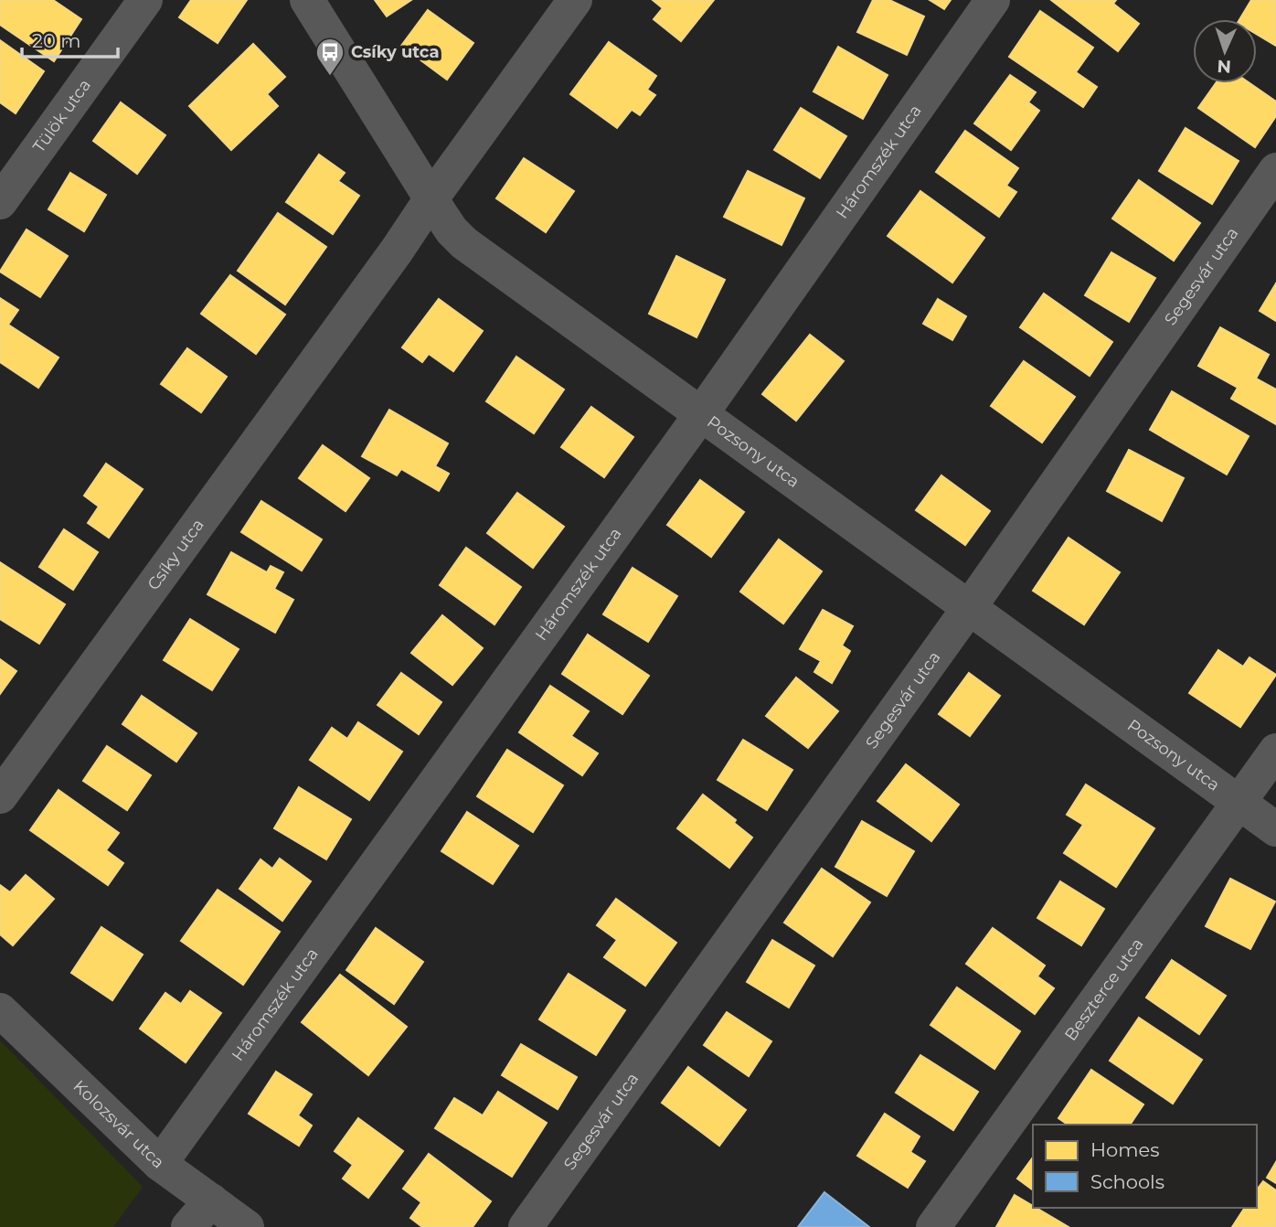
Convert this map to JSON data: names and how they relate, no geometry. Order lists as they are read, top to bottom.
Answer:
{
  "streets": {
    "street": [
      "Tülök utca",
      "Háromszék utca",
      "Segesvár utca",
      "Pozsony utca",
      "Csíky utca",
      "Beszterce utca",
      "Kolozsvár utca"
    ]
  },
  "crossings": [
    ["Háromszék utca", "Pozsony utca"],
    ["Háromszék utca", "Kolozsvár utca"],
    ["Segesvár utca", "Pozsony utca"],
    ["Pozsony utca", "Csíky utca"],
    ["Pozsony utca", "Beszterce utca"]
  ],
  "places": {
    "bus stop": ["Csíky utca"]
  },
  "legend": ["Homes", "Schools"],
  "scale_bar": "20 m",
  "north": "bottom"
}
